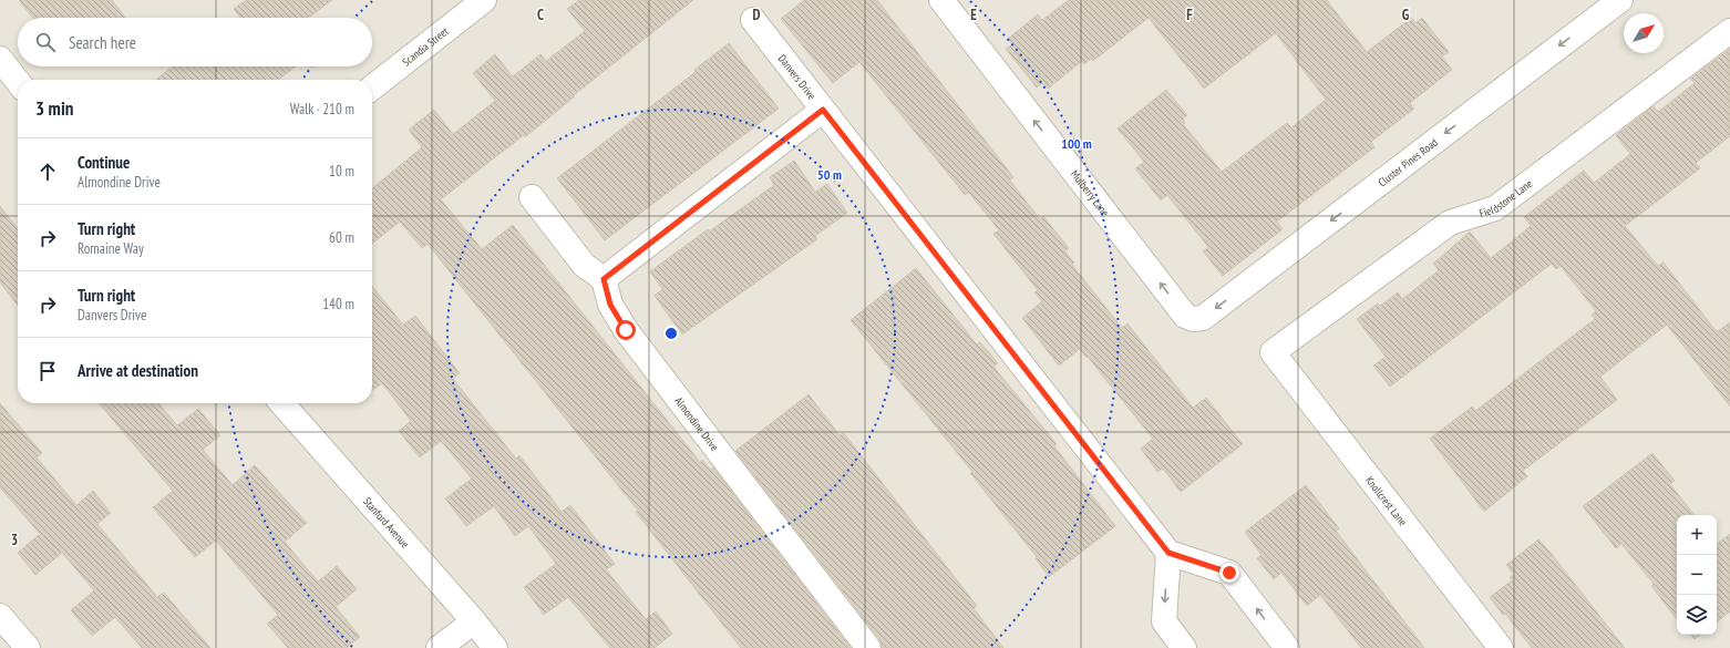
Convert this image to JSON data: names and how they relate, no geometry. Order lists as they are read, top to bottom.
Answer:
{
  "streets": {
    "street": [
      "Scandia Street",
      "Danvers Drive",
      "Cluster Pines Road",
      "Mulberry Lane",
      "Fieldstone Lane",
      "Almondine Drive",
      "Knollcrest Lane",
      "Stanford Avenue"
    ]
  },
  "crossings": [
    ["Cluster Pines Road", "Mulberry Lane"],
    ["Fieldstone Lane", "Knollcrest Lane"]
  ],
  "one_way": ["Cluster Pines Road", "Mulberry Lane"],
  "north": "top right",
  "page": {
    "search": "Search here",
    "heading": ["3 min", "Walk · 210 m"],
    "list": [
      ["Continue", "Almondine Drive", "10 m"],
      ["Turn right", "Romaine Way", "60 m"],
      ["Turn right", "Danvers Drive", "140 m"],
      "Arrive at destination"
    ],
    "map_buttons": ["+", "−"]
  },
  "grid": {
    "columns": [
      "C",
      "D",
      "E",
      "F",
      "G"
    ],
    "rows": ["3"]
  },
  "rings": ["100 m", "50 m"]
}
